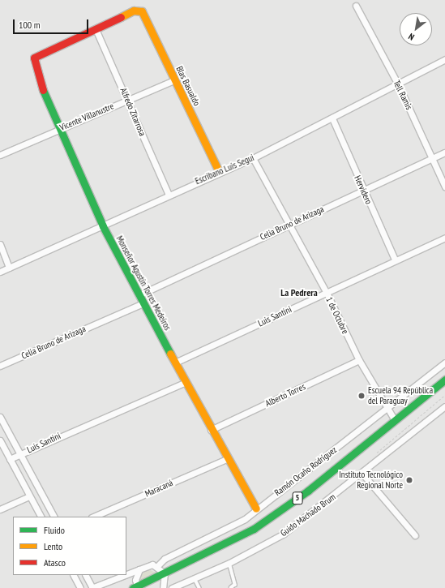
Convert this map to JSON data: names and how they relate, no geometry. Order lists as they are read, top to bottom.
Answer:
{
  "streets": {
    "main road": ["Blas Basualdo", "Monseñor Agustín Torres Medeiros", "5"],
    "street": [
      "Tell Ramis",
      "Alfredo Zitarrosa",
      "Vicente Villanustre",
      "Escribano Luis Segui",
      "Hervidero",
      "Celia Bruno de Arizaga",
      "1 de Octubre",
      "Luis Santini",
      "Alberto Torres",
      "Ramón Ocaño Rodríguez",
      "Maracaná",
      "Guido Machado Brum"
    ]
  },
  "crossings": [
    ["Blas Basualdo", "Alfredo Zitarrosa"],
    ["Blas Basualdo", "Vicente Villanustre"],
    ["Blas Basualdo", "Escribano Luis Segui"],
    ["Blas Basualdo", "Monseñor Agustín Torres Medeiros"],
    ["Tell Ramis", "Escribano Luis Segui"],
    ["Tell Ramis", "Celia Bruno de Arizaga"],
    ["Alfredo Zitarrosa", "Vicente Villanustre"],
    ["Alfredo Zitarrosa", "Escribano Luis Segui"],
    ["Alfredo Zitarrosa", "Monseñor Agustín Torres Medeiros"],
    ["Vicente Villanustre", "Monseñor Agustín Torres Medeiros"],
    ["Escribano Luis Segui", "Hervidero"],
    ["Escribano Luis Segui", "Monseñor Agustín Torres Medeiros"],
    ["Escribano Luis Segui", "1 de Octubre"],
    ["Hervidero", "Celia Bruno de Arizaga"],
    ["Hervidero", "Luis Santini"],
    ["Celia Bruno de Arizaga", "Monseñor Agustín Torres Medeiros"],
    ["Celia Bruno de Arizaga", "1 de Octubre"],
    ["Monseñor Agustín Torres Medeiros", "Luis Santini"],
    ["Monseñor Agustín Torres Medeiros", "Alberto Torres"],
    ["Monseñor Agustín Torres Medeiros", "Ramón Ocaño Rodríguez"],
    ["Monseñor Agustín Torres Medeiros", "Maracaná"],
    ["1 de Octubre", "Luis Santini"],
    ["1 de Octubre", "Alberto Torres"],
    ["1 de Octubre", "Ramón Ocaño Rodríguez"],
    ["1 de Octubre", "5"]
  ],
  "districts": ["La Pedrera"],
  "places": ["Escuela 94 República del Paraguay", "Instituto Tecnológico Regional Norte"],
  "legend": ["Fluido", "Lento", "Atasco"],
  "scale_bar": "100 m",
  "north": "bottom left"
}
